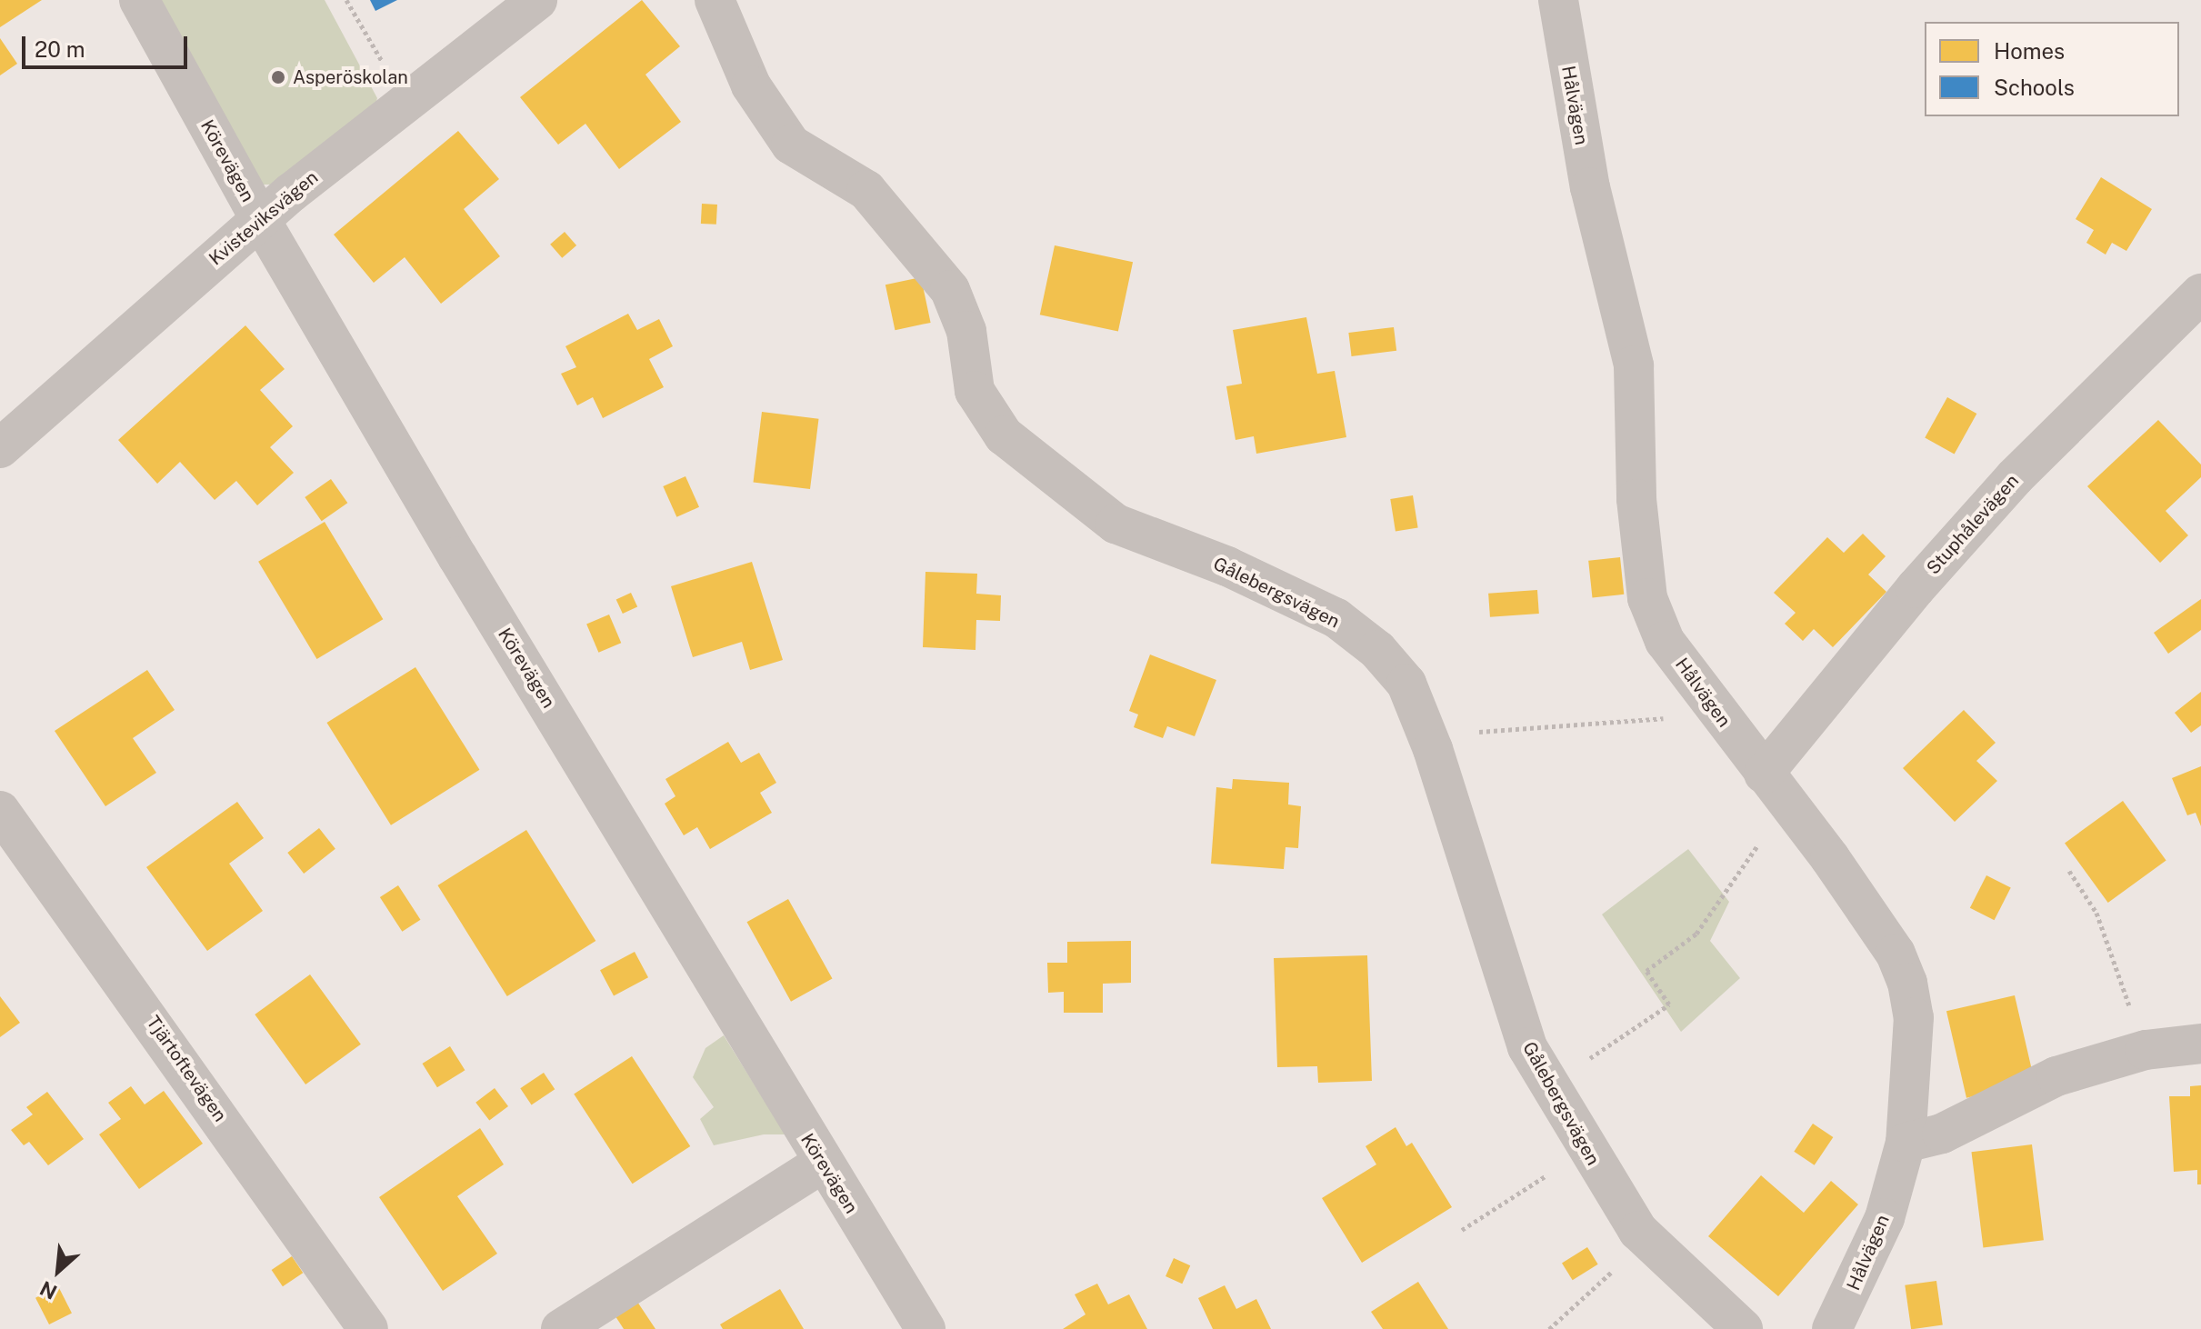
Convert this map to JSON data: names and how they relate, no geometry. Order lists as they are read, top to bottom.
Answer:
{
  "streets": {
    "street": [
      "Hålvägen",
      "Körevägen",
      "Kvisteviksvägen",
      "Stuphålevägen",
      "Gålebergsvägen",
      "Tjärtoftevägen"
    ]
  },
  "crossings": [
    ["Hålvägen", "Stuphålevägen"],
    ["Körevägen", "Kvisteviksvägen"]
  ],
  "places": ["Asperöskolan"],
  "legend": ["Homes", "Schools"],
  "scale_bar": "20 m",
  "north": "bottom left"
}
